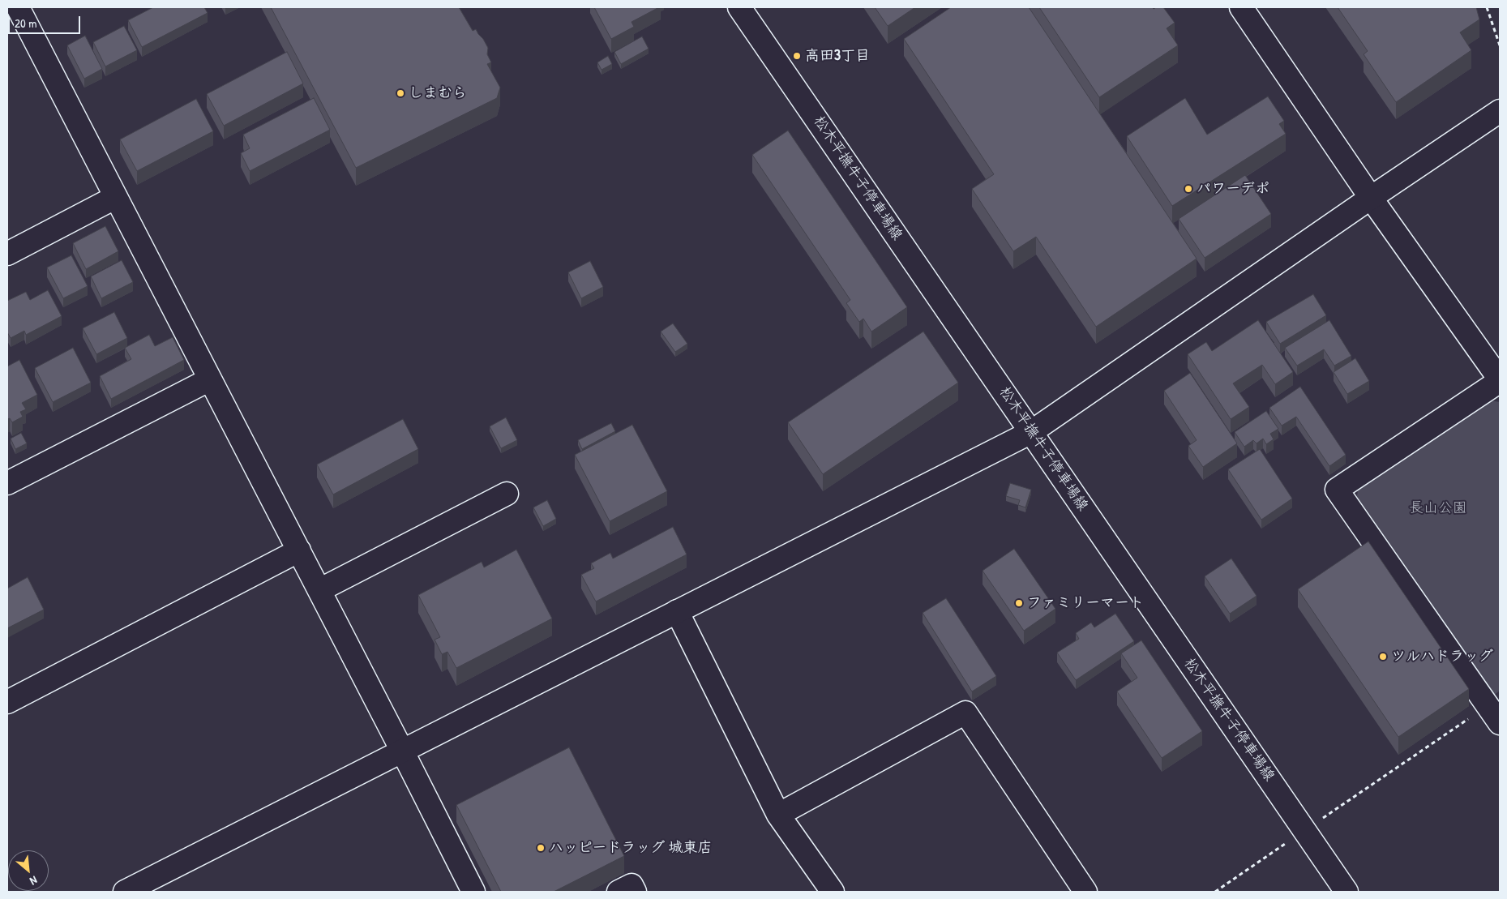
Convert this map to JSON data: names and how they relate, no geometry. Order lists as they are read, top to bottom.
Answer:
{
  "streets": {
    "street": ["松木平撫牛子停車場線"]
  },
  "parks": ["長山公園"],
  "places": [
    "高田3丁目",
    "しまむら",
    "パワーデポ",
    "ファミリーマート",
    "ツルハドラッグ",
    "ハッピードラッグ 城東店"
  ],
  "scale_bar": "20 m",
  "north": "bottom right"
}
